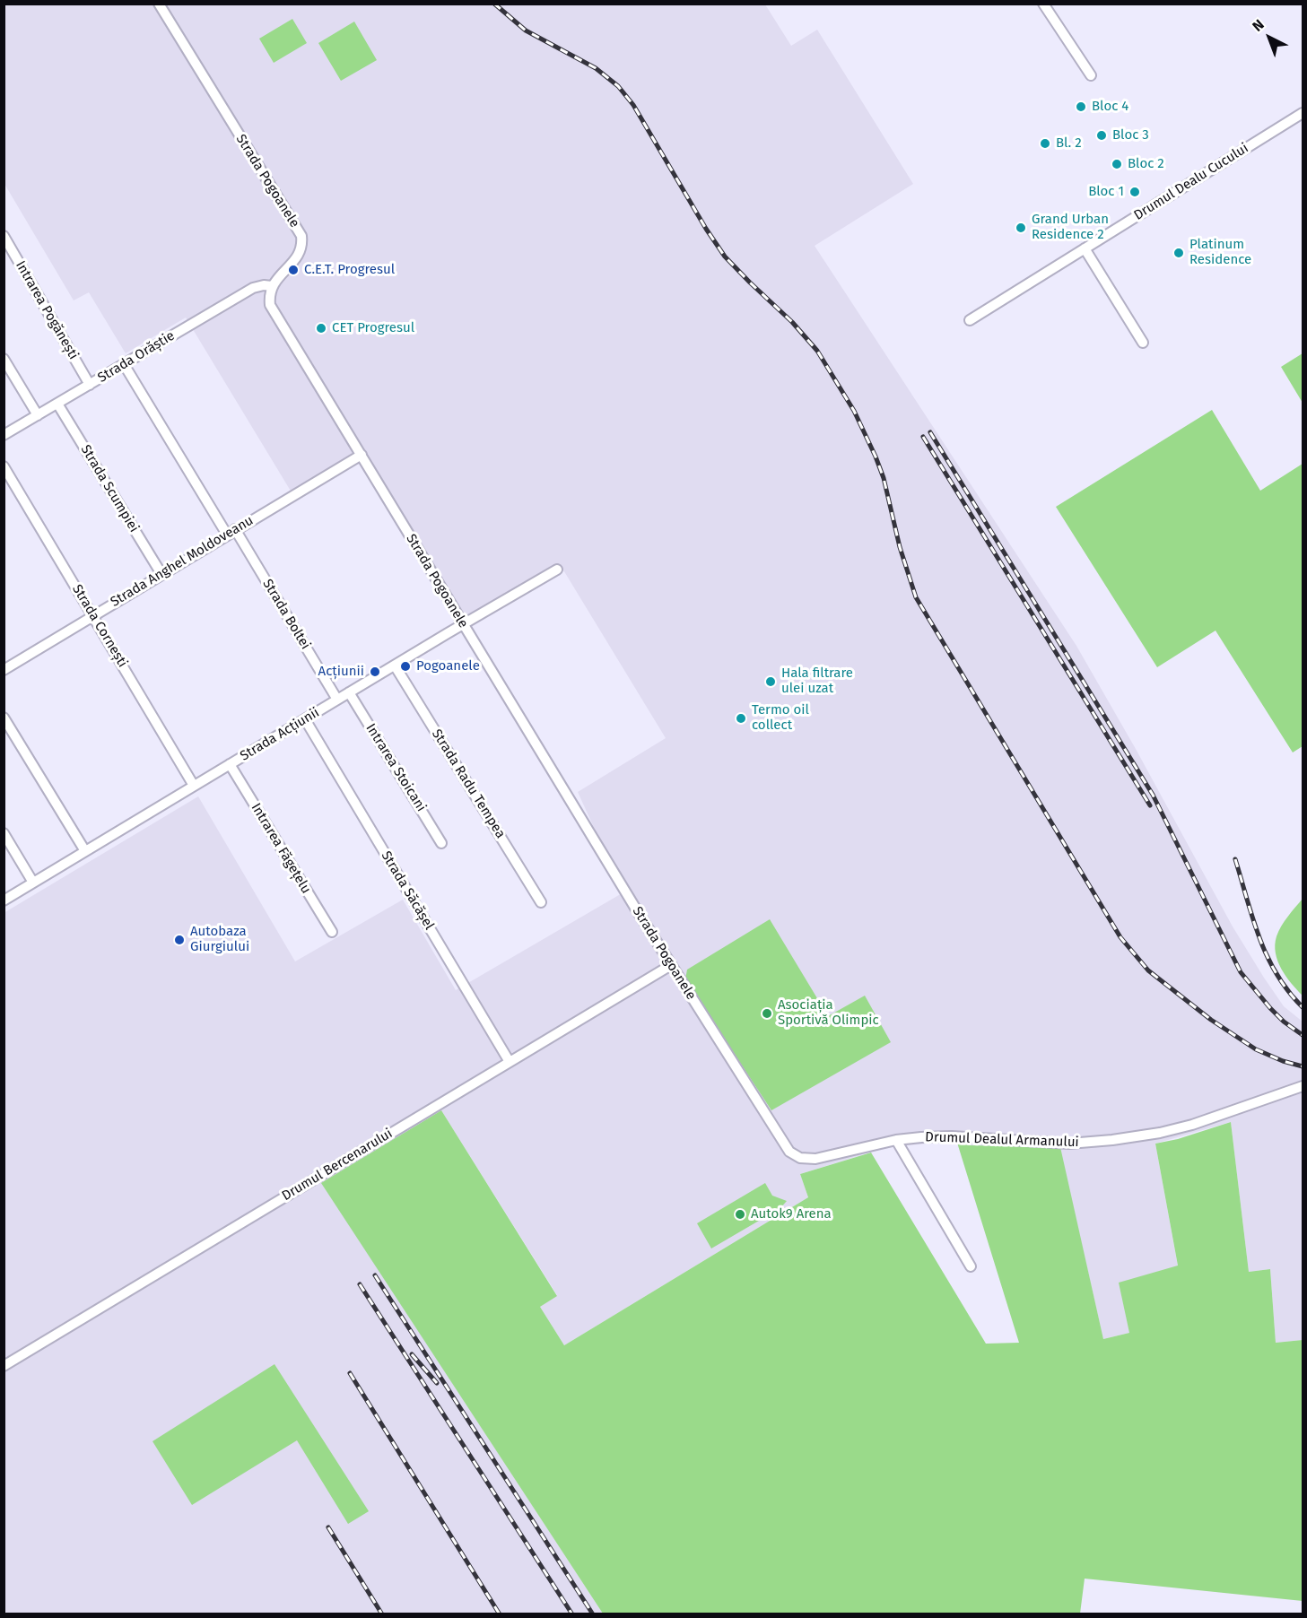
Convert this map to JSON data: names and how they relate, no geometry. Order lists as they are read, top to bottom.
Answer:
{
  "streets": {
    "street": [
      "Strada Pogoanele",
      "Drumul Dealu Cucului",
      "Intrarea Pogănești",
      "Strada Orăștie",
      "Strada Scumpiei",
      "Strada Anghel Moldoveanu",
      "Strada Boltei",
      "Strada Cornești",
      "Strada Acțiunii",
      "Intrarea Stoicani",
      "Strada Radu Tempea",
      "Intrarea Făgețelu",
      "Strada Săcășel",
      "Drumul Dealul Armanului",
      "Drumul Bercenarului"
    ]
  },
  "crossings": [
    ["Strada Pogoanele", "Strada Orăștie"],
    ["Strada Pogoanele", "Strada Anghel Moldoveanu"],
    ["Strada Pogoanele", "Strada Acțiunii"],
    ["Strada Pogoanele", "Drumul Dealul Armanului"],
    ["Strada Pogoanele", "Drumul Bercenarului"],
    ["Intrarea Pogănești", "Strada Orăștie"],
    ["Strada Orăștie", "Strada Scumpiei"],
    ["Strada Orăștie", "Strada Boltei"],
    ["Strada Scumpiei", "Strada Anghel Moldoveanu"],
    ["Strada Anghel Moldoveanu", "Strada Boltei"],
    ["Strada Anghel Moldoveanu", "Strada Cornești"],
    ["Strada Boltei", "Strada Acțiunii"],
    ["Strada Cornești", "Strada Acțiunii"],
    ["Strada Acțiunii", "Intrarea Stoicani"],
    ["Strada Acțiunii", "Strada Radu Tempea"],
    ["Strada Acțiunii", "Intrarea Făgețelu"],
    ["Strada Acțiunii", "Strada Săcășel"],
    ["Strada Săcășel", "Drumul Bercenarului"]
  ],
  "places": [
    "Bloc 4",
    "Bloc 3",
    "Bl. 2",
    "Bloc 2",
    "Bloc 1",
    "Grand Urban Residence 2",
    "Platinum Residence",
    "C.E.T. Progresul",
    "CET Progresul",
    "Pogoanele",
    "Acțiunii",
    "Hala filtrare ulei uzat",
    "Termo oil collect",
    "Autobaza Giurgiului",
    "Asociația Sportivă Olimpic",
    "Autok9 Arena"
  ],
  "north": "top left"
}
